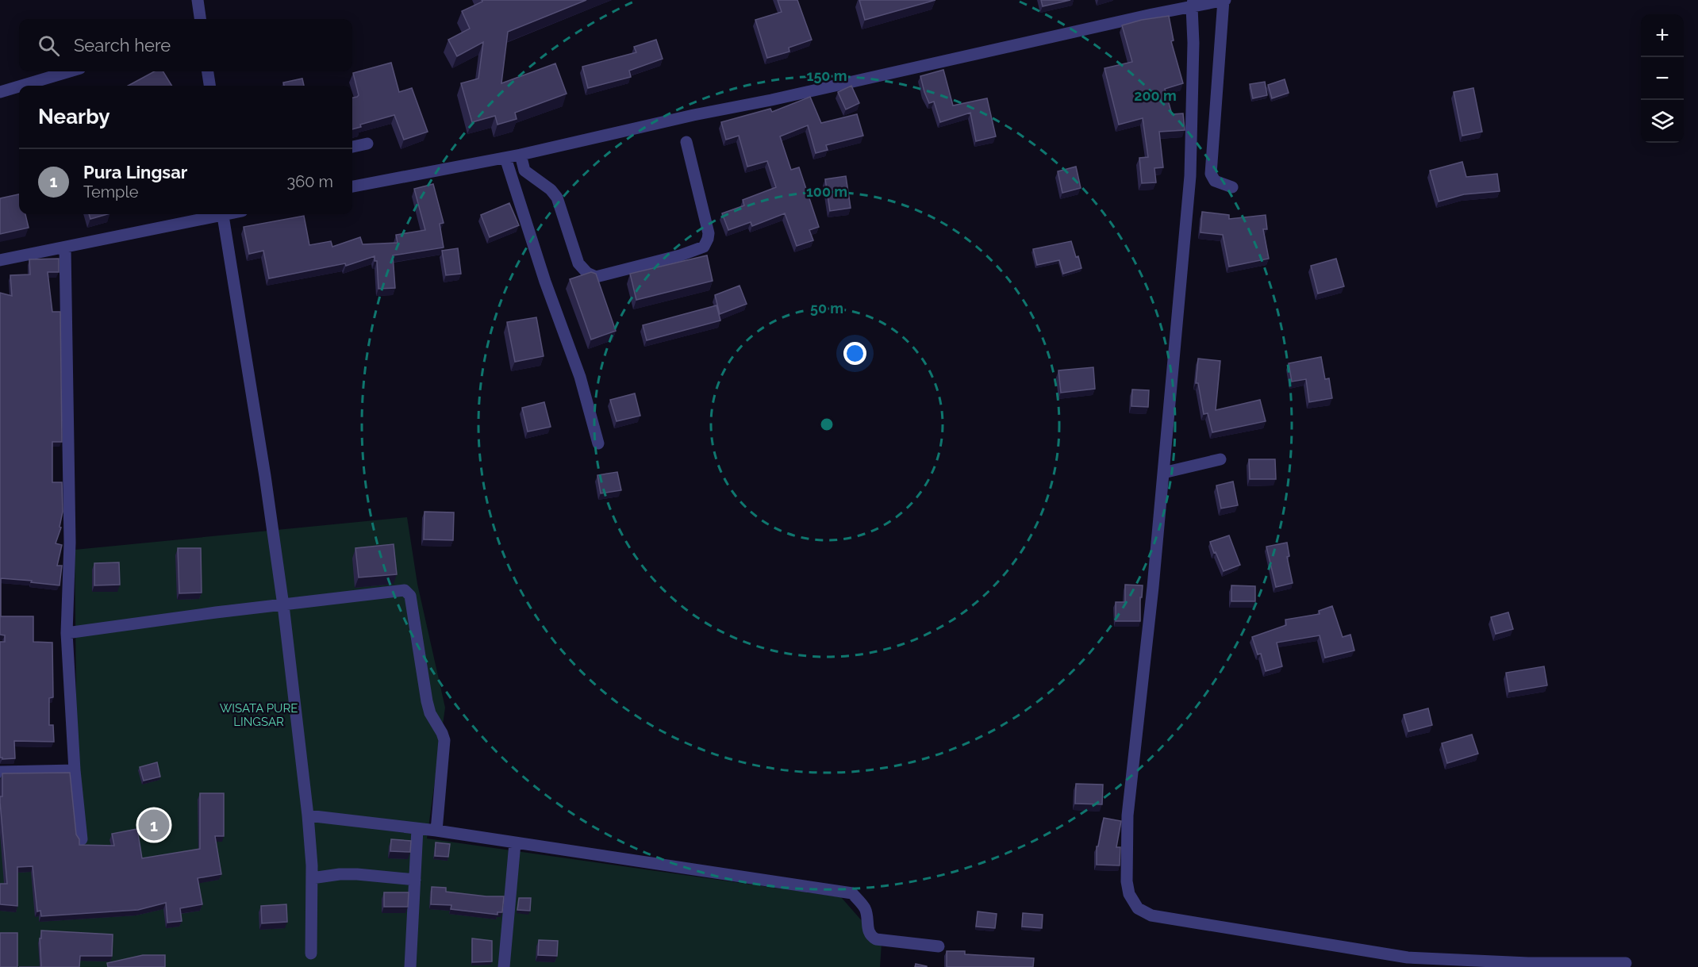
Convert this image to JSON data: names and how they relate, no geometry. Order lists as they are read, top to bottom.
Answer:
{
  "parks": ["WISATA PURE LINGSAR"],
  "page": {
    "map_buttons": ["+", "−"],
    "search": "Search here",
    "heading": "Nearby",
    "list": [
      {
        "mark": "1",
        "name": "Pura Lingsar",
        "note": "Temple",
        "value": "360 m"
      }
    ],
    "pins": "1"
  },
  "rings": [
    "150 m",
    "200 m",
    "100 m",
    "50 m"
  ]
}
